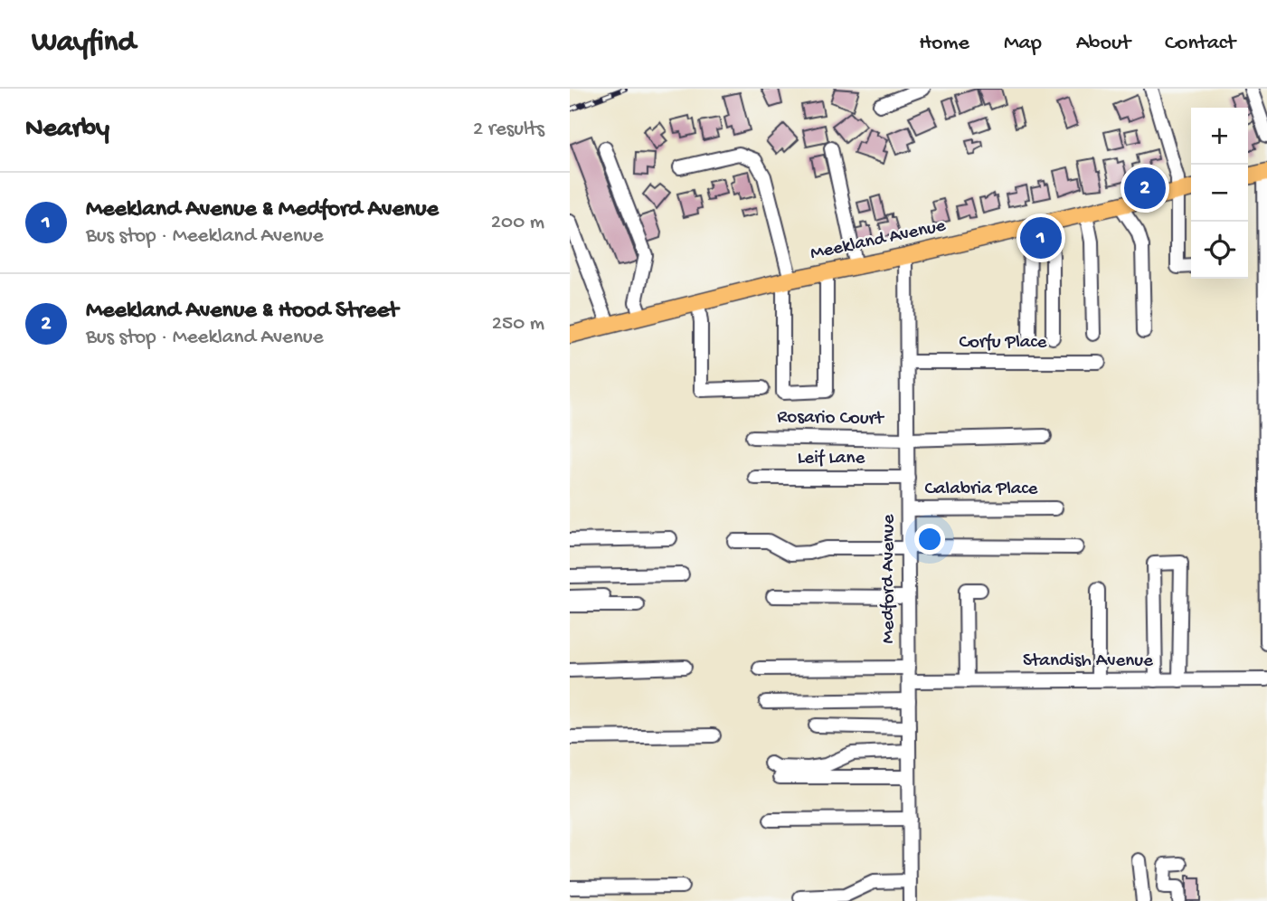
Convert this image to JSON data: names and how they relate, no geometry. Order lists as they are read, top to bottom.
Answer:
{
  "streets": {
    "main road": ["Meekland Avenue"],
    "street": [
      "Corfu Place",
      "Rosario Court",
      "Leif Lane",
      "Calabria Place",
      "Medford Avenue",
      "Standish Avenue"
    ]
  },
  "crossings": [
    ["Meekland Avenue", "Medford Avenue"],
    ["Corfu Place", "Medford Avenue"],
    ["Rosario Court", "Medford Avenue"],
    ["Leif Lane", "Medford Avenue"],
    ["Calabria Place", "Medford Avenue"],
    ["Medford Avenue", "Standish Avenue"]
  ],
  "page": {
    "header": "Wayfind",
    "nav": [
      "Home",
      "Map",
      "About",
      "Contact"
    ],
    "heading": ["Nearby", "2 results"],
    "map_buttons": ["+", "−"],
    "pins": ["2", "1"],
    "list": [
      {
        "mark": "1",
        "name": "Meekland Avenue & Medford Avenue",
        "note": "Bus stop · Meekland Avenue",
        "value": "200 m"
      },
      {
        "mark": "2",
        "name": "Meekland Avenue & Hood Street",
        "note": "Bus stop · Meekland Avenue",
        "value": "250 m"
      }
    ]
  }
}
